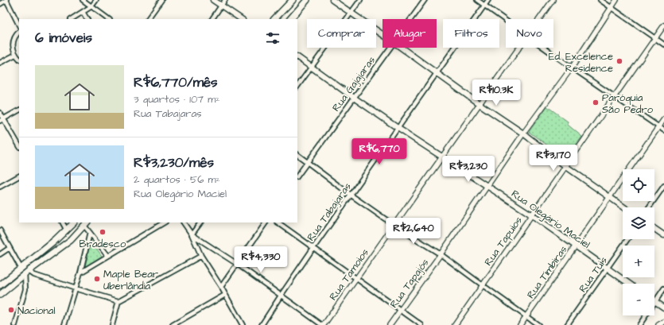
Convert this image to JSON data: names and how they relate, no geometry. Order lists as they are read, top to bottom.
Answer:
{
  "streets": {
    "main road": ["Rua Olegário Maciel"],
    "street": [
      "Rua Gajajaras",
      "Rua Tabajaras",
      "Rua Tapuios",
      "Rua Timbiras",
      "Rua Tamoios",
      "Rua Tuis",
      "Rua Tapajós"
    ]
  },
  "crossings": [
    ["Rua Gajajaras", "Rua Olegário Maciel"],
    ["Rua Tabajaras", "Rua Olegário Maciel"],
    ["Rua Olegário Maciel", "Rua Tapuios"],
    ["Rua Olegário Maciel", "Rua Timbiras"],
    ["Rua Olegário Maciel", "Rua Tamoios"],
    ["Rua Olegário Maciel", "Rua Tuis"],
    ["Rua Olegário Maciel", "Rua Tapajós"]
  ],
  "places": [
    "Ed. Excelence Residence",
    "Paróquia São Pedro",
    "Bradesco",
    "Maple Bear Uberlândia",
    "Nacional"
  ],
  "page": {
    "chip": [
      "Comprar",
      "Alugar",
      "Filtros",
      "Novo"
    ],
    "heading": "6 imóveis",
    "list": [
      {
        "name": "R$6,770/mês",
        "note": "3 quartos · 107 m² · Rua Tabajaras"
      },
      {
        "name": "R$3,230/mês",
        "note": "2 quartos · 56 m² · Rua Olegário Maciel"
      }
    ],
    "price": [
      "R$10.3K",
      "R$6,770",
      "R$3,170",
      "R$3,230",
      "R$2,640",
      "R$4,330"
    ],
    "map_buttons": ["+", "−"]
  }
}
